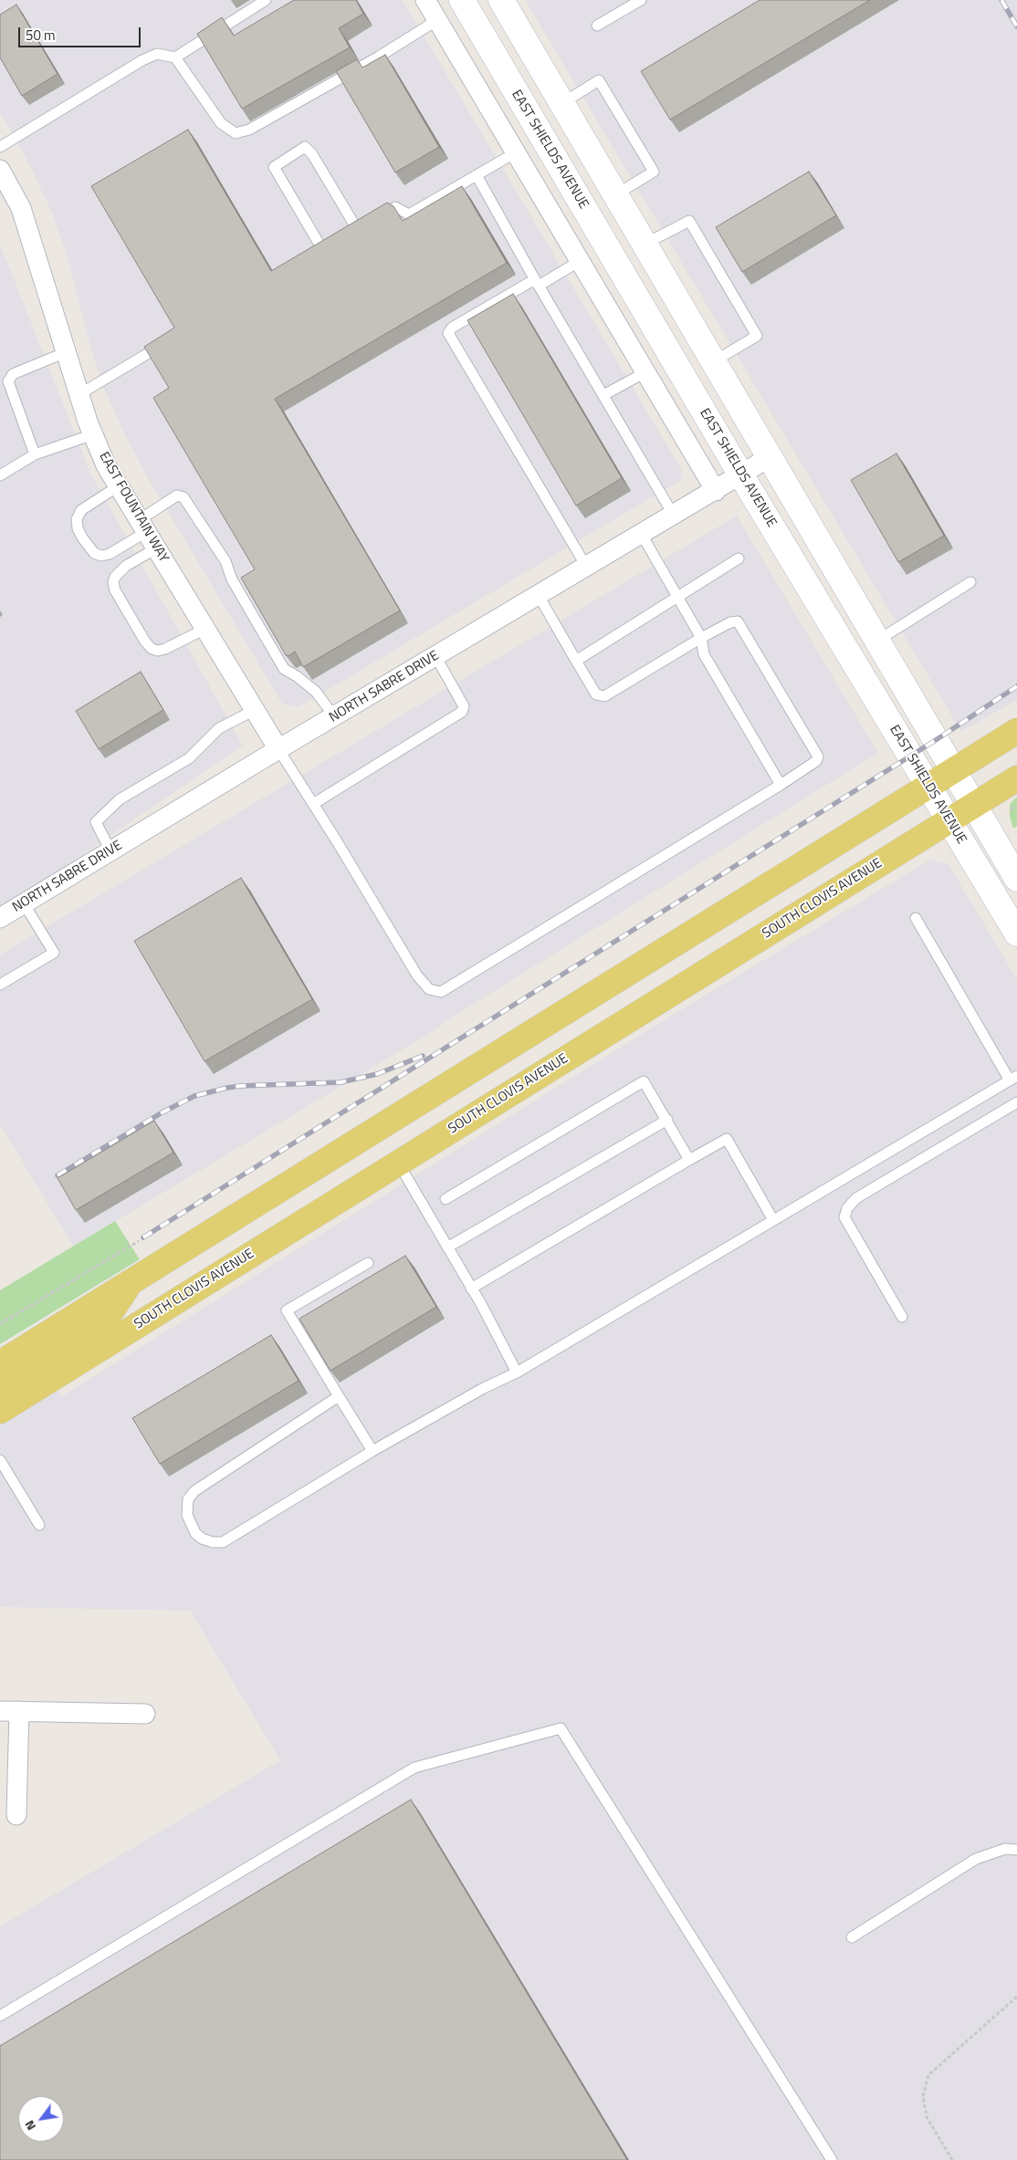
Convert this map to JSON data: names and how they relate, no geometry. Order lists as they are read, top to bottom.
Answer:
{
  "streets": {
    "main road": ["EAST SHIELDS AVENUE", "SOUTH CLOVIS AVENUE"],
    "street": ["EAST FOUNTAIN WAY", "NORTH SABRE DRIVE"]
  },
  "crossings": [
    ["EAST SHIELDS AVENUE", "NORTH SABRE DRIVE"],
    ["EAST SHIELDS AVENUE", "SOUTH CLOVIS AVENUE"],
    ["EAST FOUNTAIN WAY", "NORTH SABRE DRIVE"]
  ],
  "scale_bar": "50 m",
  "north": "bottom left"
}
